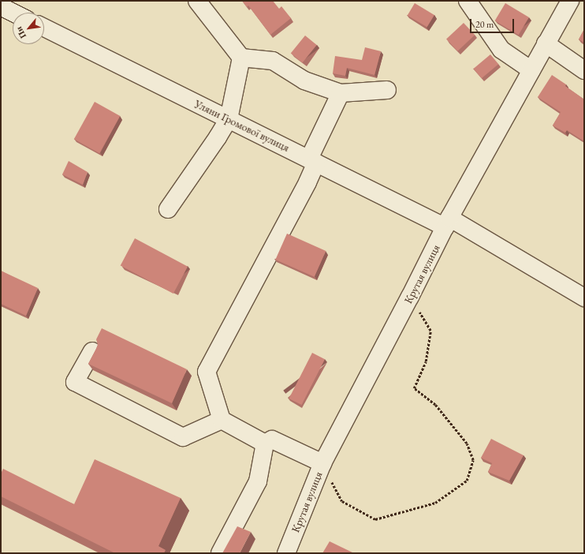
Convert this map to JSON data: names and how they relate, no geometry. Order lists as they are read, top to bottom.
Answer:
{
  "streets": {
    "street": ["Уляни Громової вулиця", "Крутая вулиця"]
  },
  "crossings": [
    ["Уляни Громової вулиця", "Крутая вулиця"]
  ],
  "scale_bar": "20 m",
  "north": "bottom left"
}
